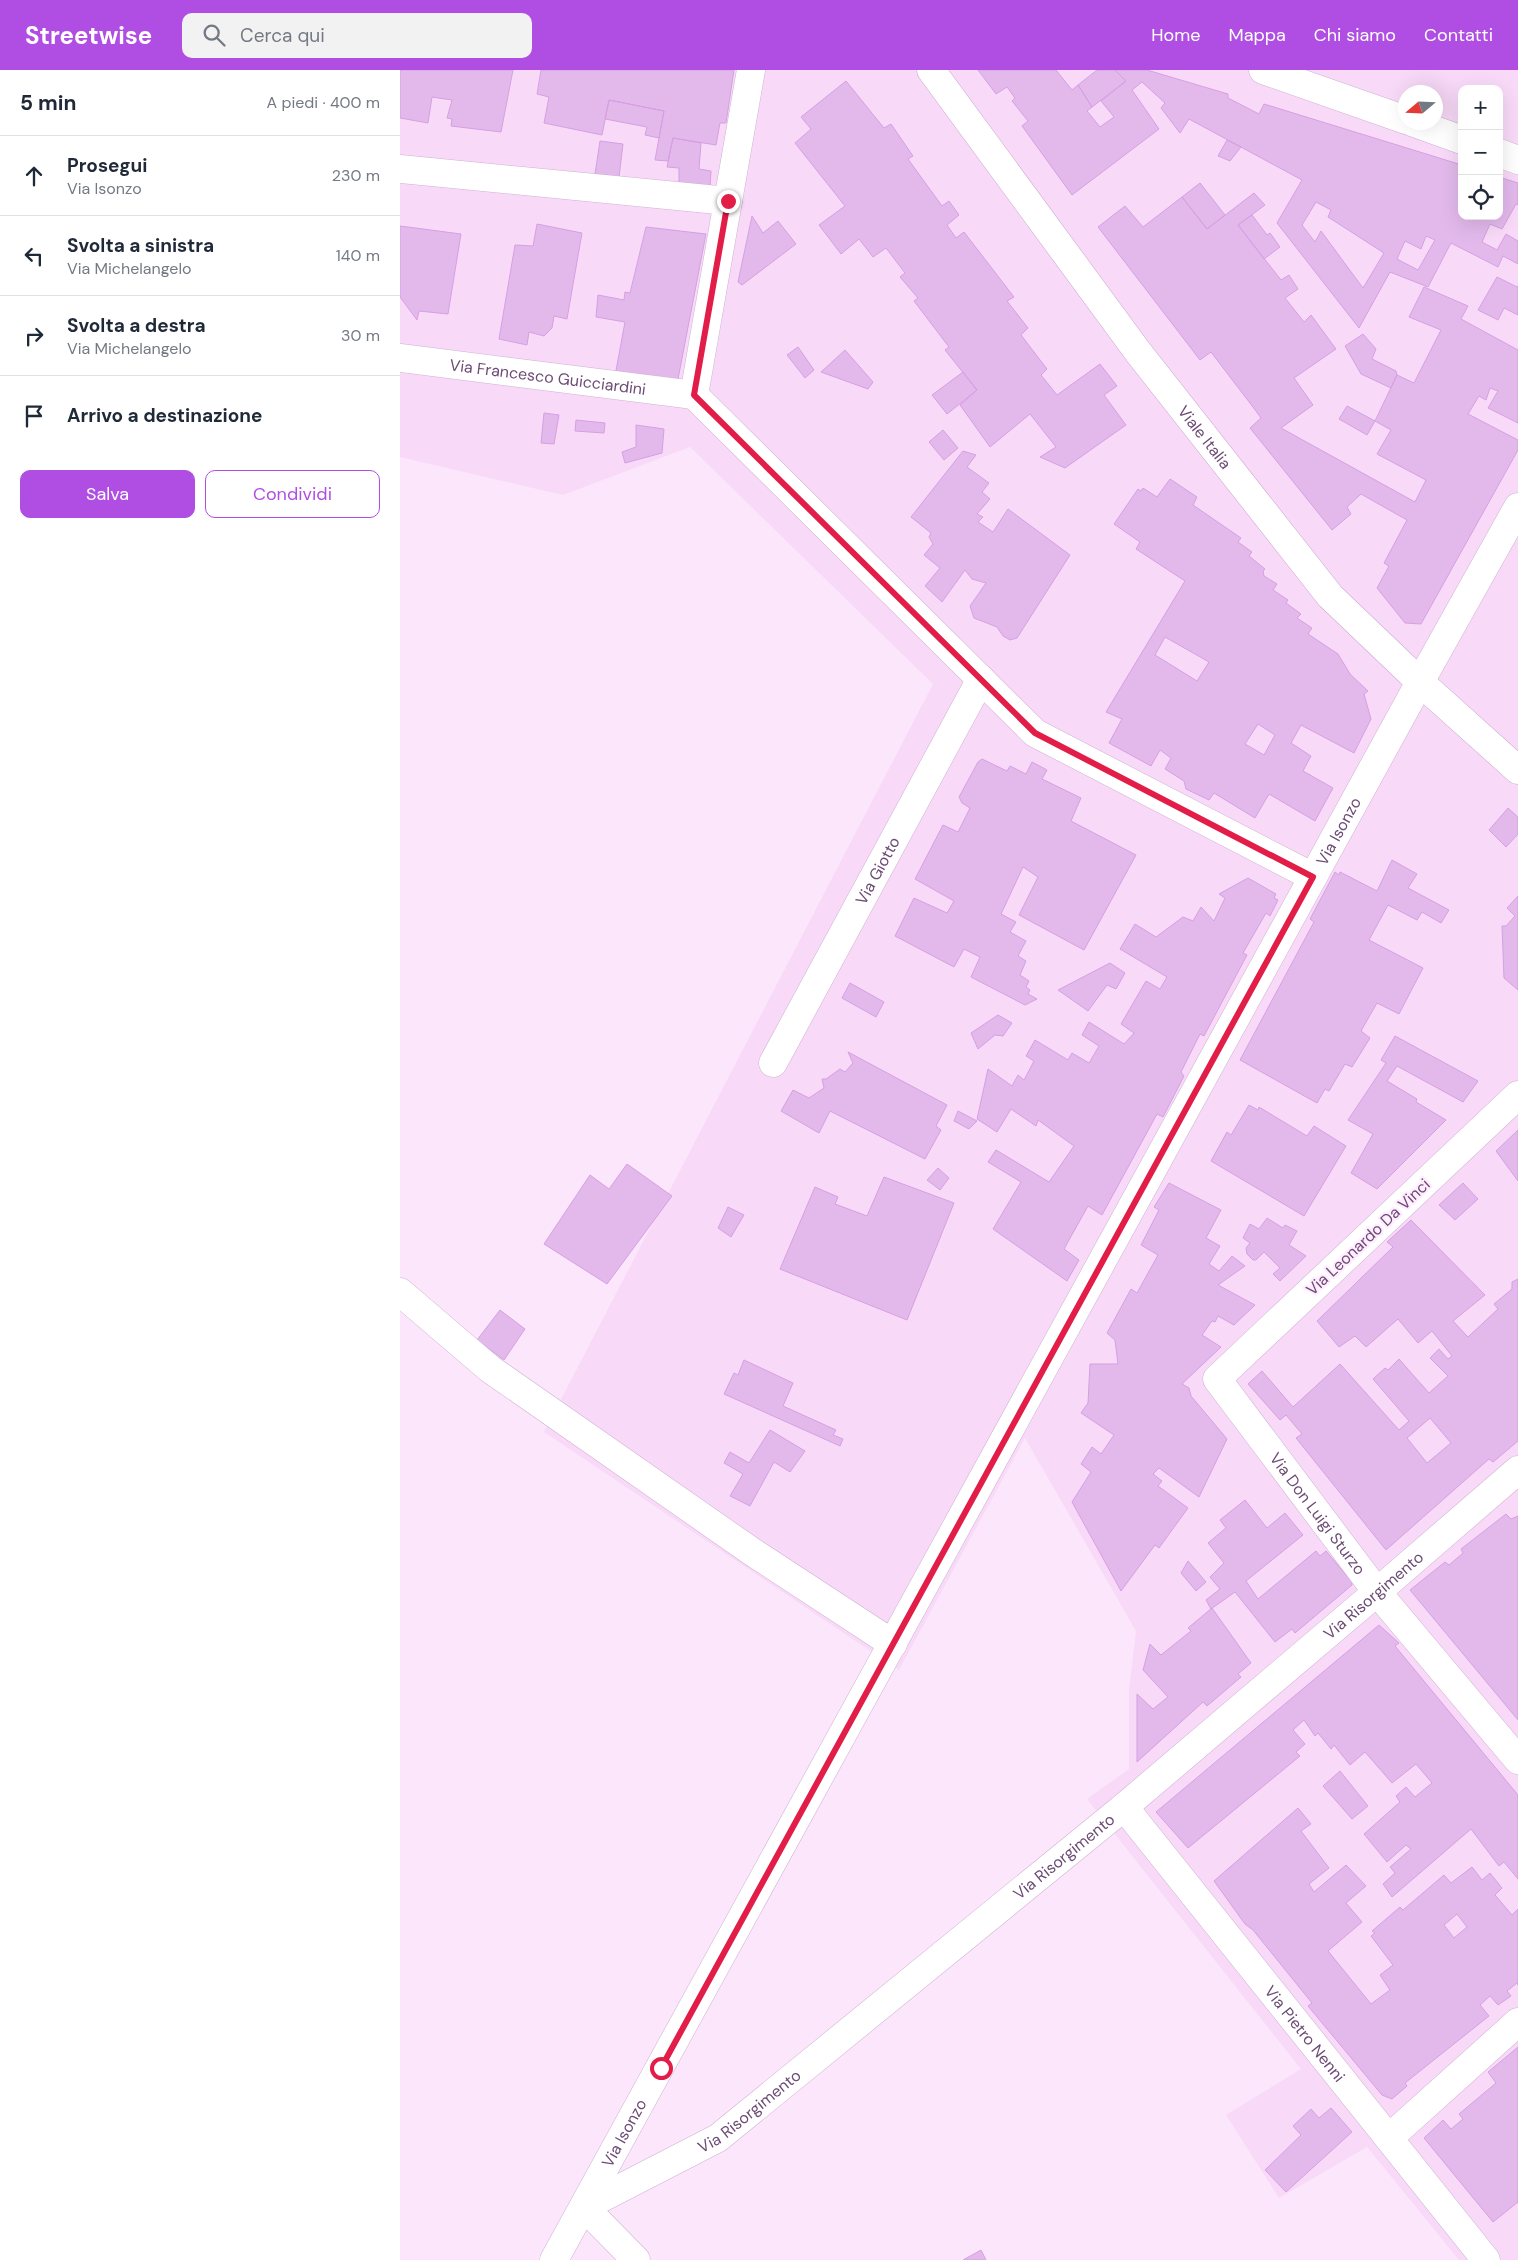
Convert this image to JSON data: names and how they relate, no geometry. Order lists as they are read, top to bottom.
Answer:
{
  "streets": {
    "street": [
      "Via Francesco Guicciardini",
      "Viale Italia",
      "Via Isonzo",
      "Via Giotto",
      "Via Leonardo Da Vinci",
      "Via Don Luigi Sturzo",
      "Via Risorgimento",
      "Via Pietro Nenni"
    ]
  },
  "crossings": [
    ["Viale Italia", "Via Isonzo"],
    ["Via Isonzo", "Via Risorgimento"],
    ["Via Leonardo Da Vinci", "Via Don Luigi Sturzo"],
    ["Via Don Luigi Sturzo", "Via Risorgimento"],
    ["Via Risorgimento", "Via Pietro Nenni"]
  ],
  "north": "left",
  "page": {
    "header": "Streetwise",
    "search": "Cerca qui",
    "nav": [
      "Home",
      "Mappa",
      "Chi siamo",
      "Contatti"
    ],
    "heading": ["5 min", "A piedi · 400 m"],
    "map_buttons": ["+", "−"],
    "list": [
      ["Prosegui", "Via Isonzo", "230 m"],
      ["Svolta a sinistra", "Via Michelangelo", "140 m"],
      ["Svolta a destra", "Via Michelangelo", "30 m"],
      "Arrivo a destinazione"
    ],
    "buttons": ["Salva", "Condividi"]
  }
}
